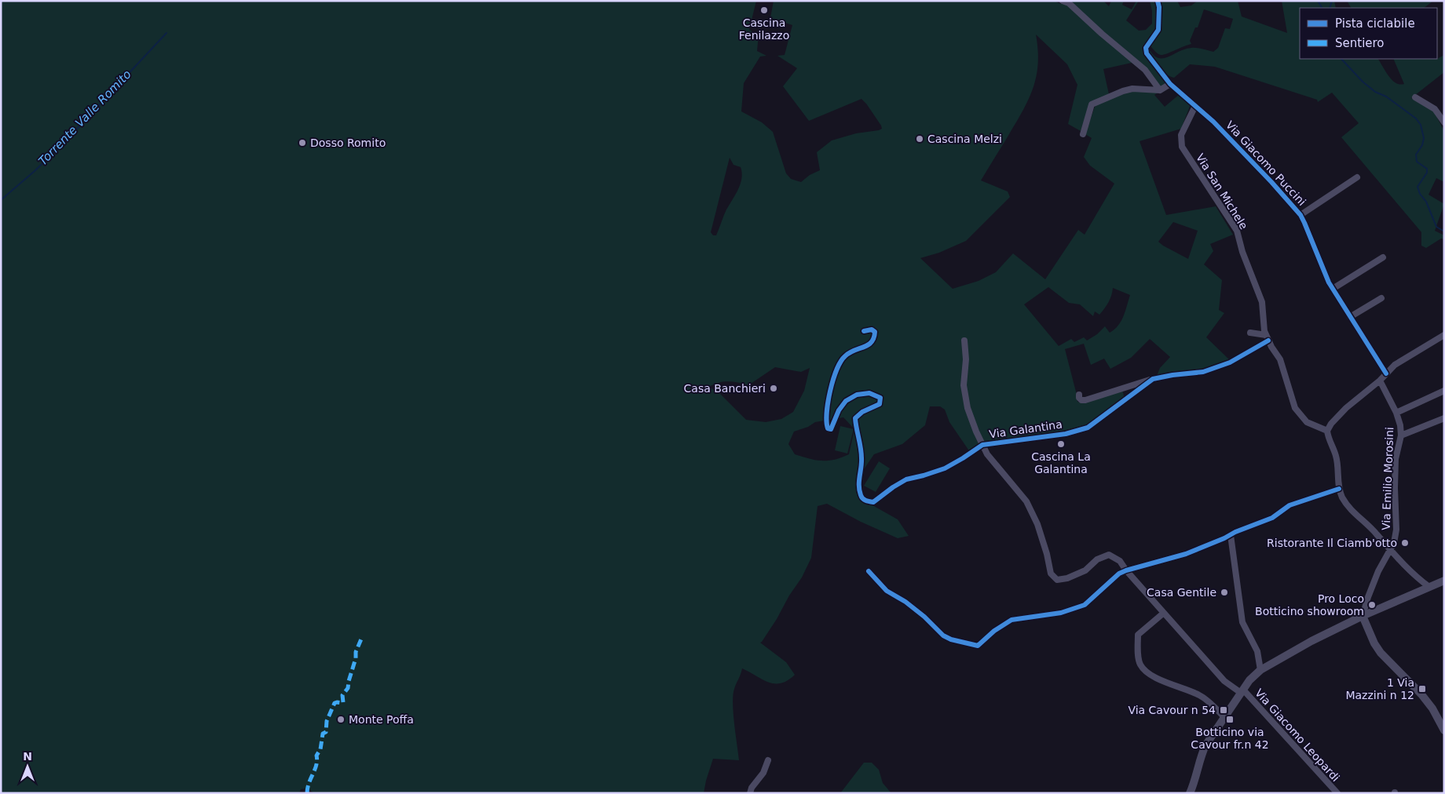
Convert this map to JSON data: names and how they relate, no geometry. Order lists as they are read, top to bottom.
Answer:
{
  "streets": {
    "street": [
      "Via Giacomo Puccini",
      "Via San Michele",
      "Via Galantina",
      "Via Emilio Morosini",
      "Via Giacomo Leopardi"
    ]
  },
  "crossings": [
    ["Via Giacomo Puccini", "Via San Michele"],
    ["Via San Michele", "Via Galantina"],
    ["Via Galantina", "Via Giacomo Leopardi"]
  ],
  "water": ["Torrente Valle Romito"],
  "places": {
    "other": [
      "Cascina Fenilazzo",
      "Cascina Melzi",
      "Dosso Romito",
      "Casa Banchieri",
      "Cascina La Galantina",
      "Ristorante Il Ciamb'otto",
      "Casa Gentile",
      "Pro Loco Botticino showroom",
      "Monte Poffa"
    ],
    "transit": ["1 Via Mazzini n 12", "Via Cavour n 54", "Botticino via Cavour fr.n 42"]
  },
  "legend": ["Pista ciclabile", "Sentiero"],
  "north": "top"
}
